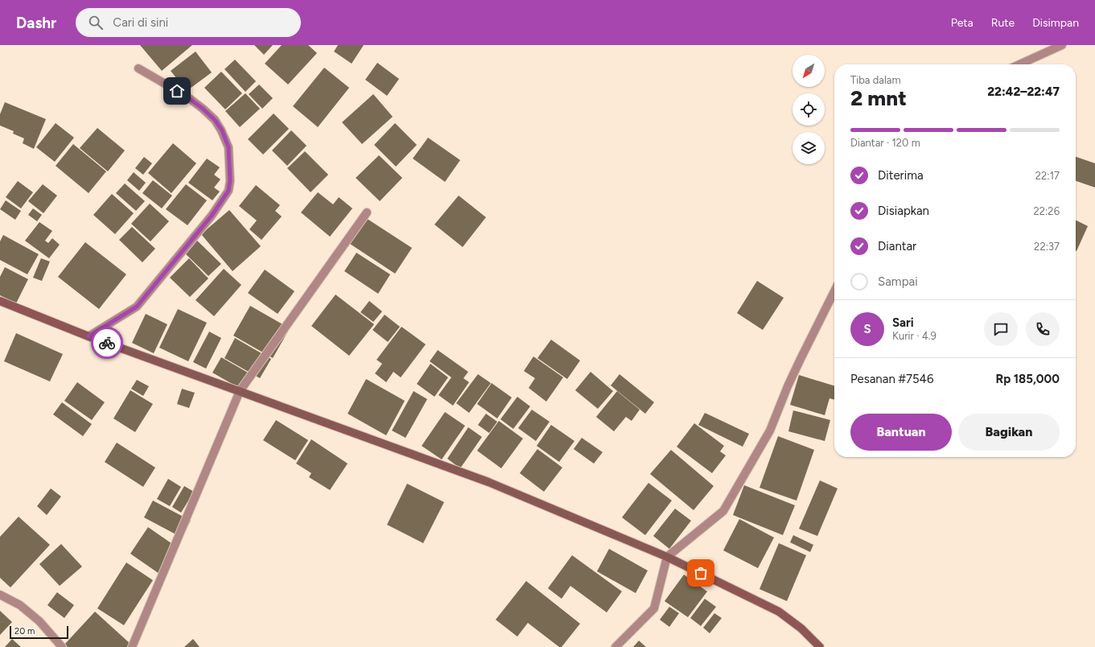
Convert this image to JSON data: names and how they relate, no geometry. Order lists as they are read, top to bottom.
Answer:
{
  "scale_bar": "20 m",
  "north": "bottom left",
  "page": {
    "header": "Dashr",
    "search": "Cari di sini",
    "nav": ["Peta", "Rute", "Disimpan"],
    "heading": ["2 mnt", "Tiba dalam", "22:42–22:47"],
    "panel": [
      "Sari",
      "Kurir · 4.9",
      "Pesanan #7546",
      "Rp 185,000"
    ],
    "bar": "Diantar · 120 m",
    "list": [
      ["Diterima", "22:17"],
      ["Disiapkan", "22:26"],
      ["Diantar", "22:37"],
      "Sampai"
    ],
    "round": "S",
    "buttons": ["Bantuan", "Bagikan"],
    "scale": "20 m"
  }
}
